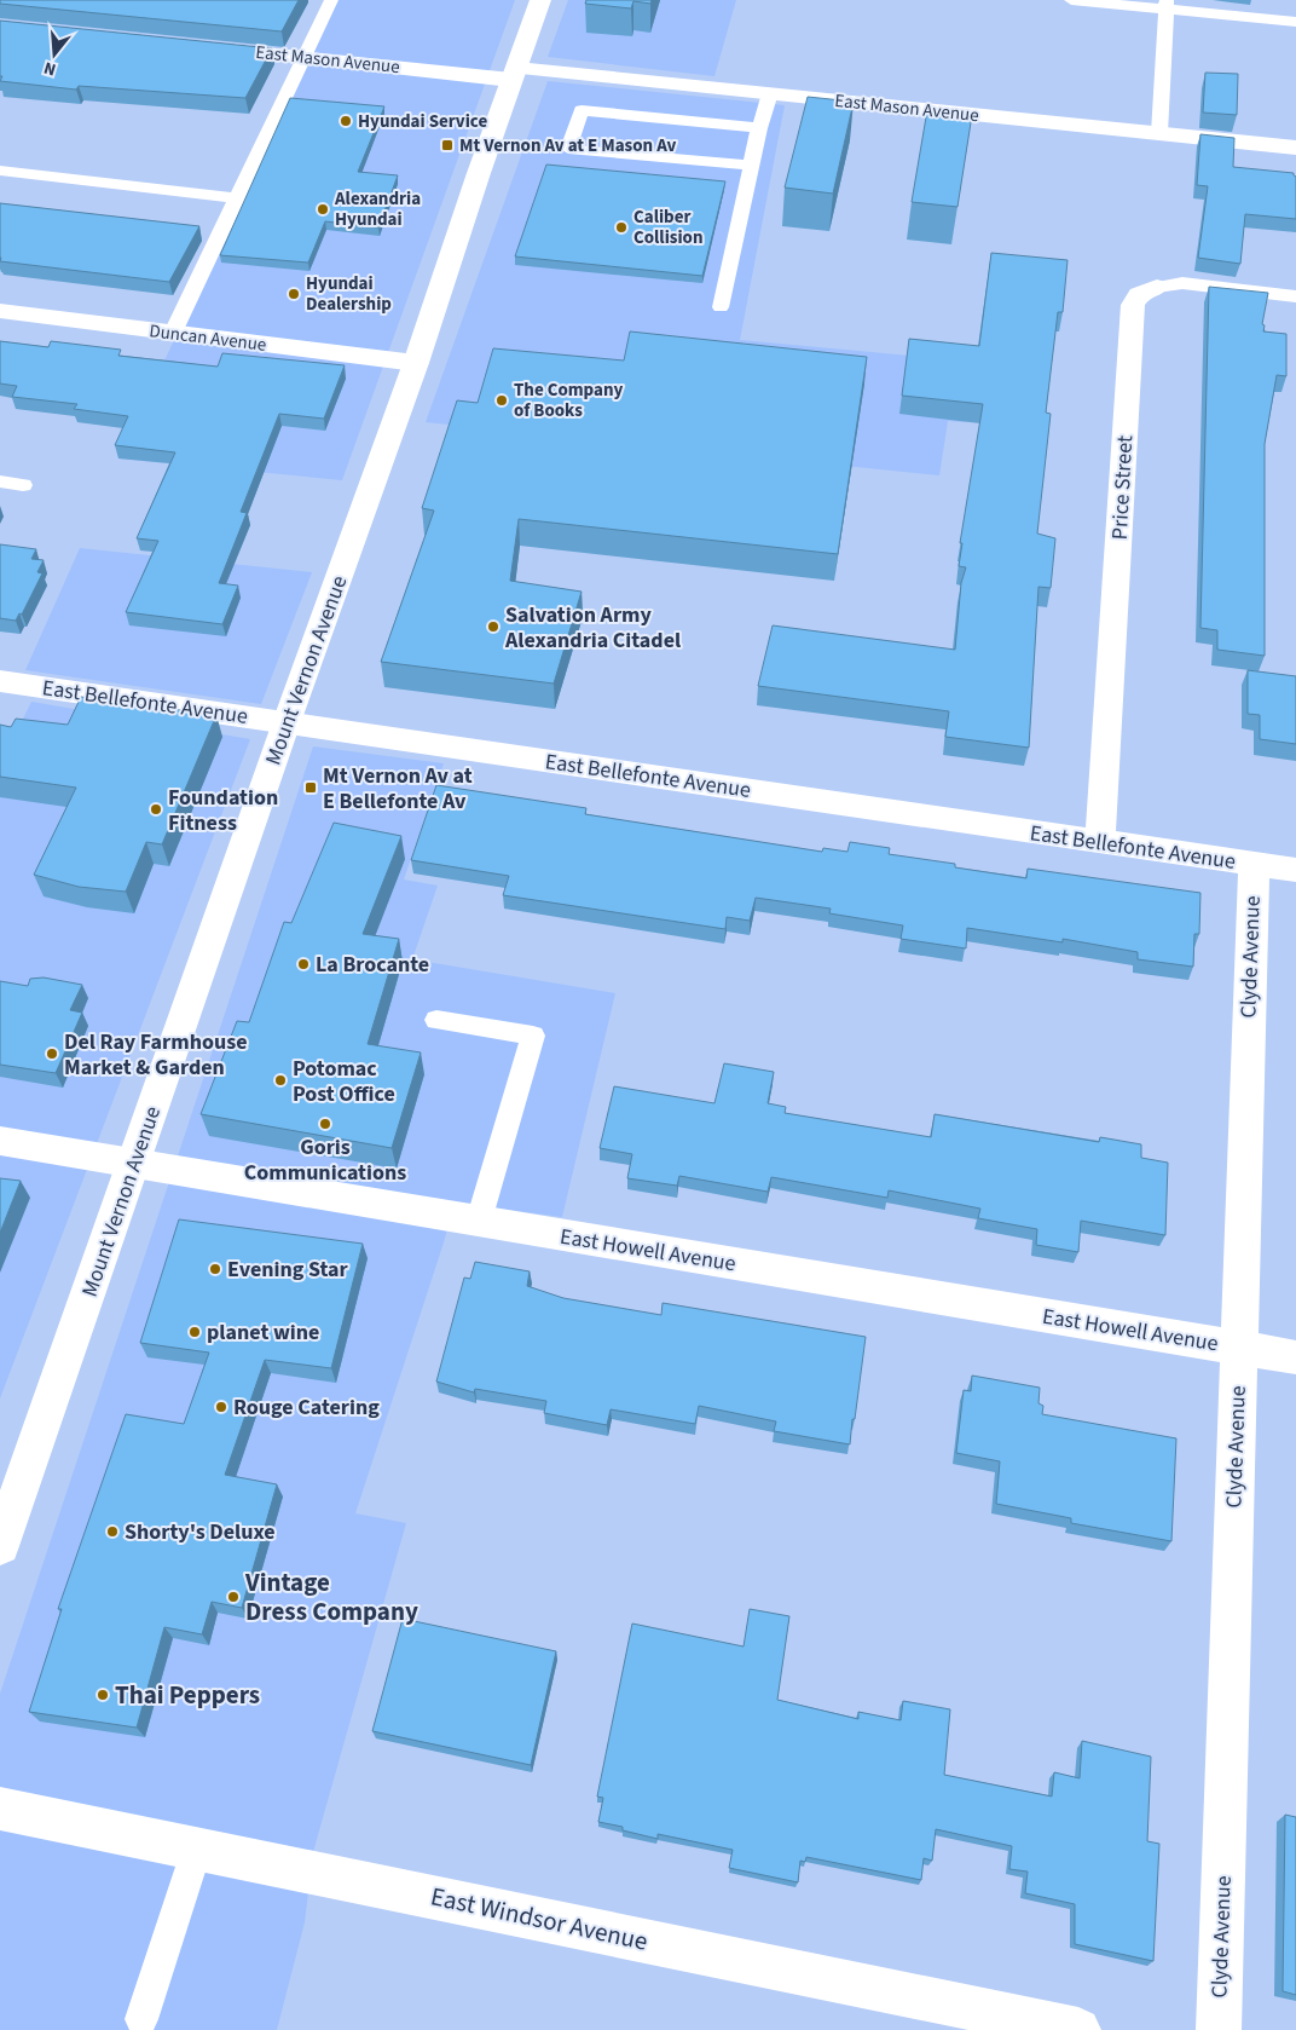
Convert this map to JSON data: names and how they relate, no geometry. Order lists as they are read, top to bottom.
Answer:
{
  "streets": {
    "street": [
      "East Mason Avenue",
      "Duncan Avenue",
      "Price Street",
      "Mount Vernon Avenue",
      "East Bellefonte Avenue",
      "Clyde Avenue",
      "East Howell Avenue",
      "East Windsor Avenue"
    ]
  },
  "crossings": [
    ["East Mason Avenue", "Mount Vernon Avenue"],
    ["Duncan Avenue", "Mount Vernon Avenue"],
    ["Price Street", "East Bellefonte Avenue"],
    ["Mount Vernon Avenue", "East Bellefonte Avenue"],
    ["Mount Vernon Avenue", "East Howell Avenue"],
    ["East Bellefonte Avenue", "Clyde Avenue"],
    ["Clyde Avenue", "East Howell Avenue"]
  ],
  "places": {
    "other": [
      "Hyundai Service",
      "Alexandria Hyundai",
      "Caliber Collision",
      "Hyundai Dealership",
      "The Company of Books",
      "Salvation Army Alexandria Citadel",
      "Foundation Fitness",
      "La Brocante",
      "Del Ray Farmhouse Market & Garden",
      "Potomac Post Office",
      "Goris Communications",
      "Evening Star",
      "planet wine",
      "Rouge Catering",
      "Shorty's Deluxe",
      "Vintage Dress Company",
      "Thai Peppers"
    ],
    "transit": ["Mt Vernon Av at E Mason Av", "Mt Vernon Av at E Bellefonte Av"]
  },
  "north": "bottom"
}
